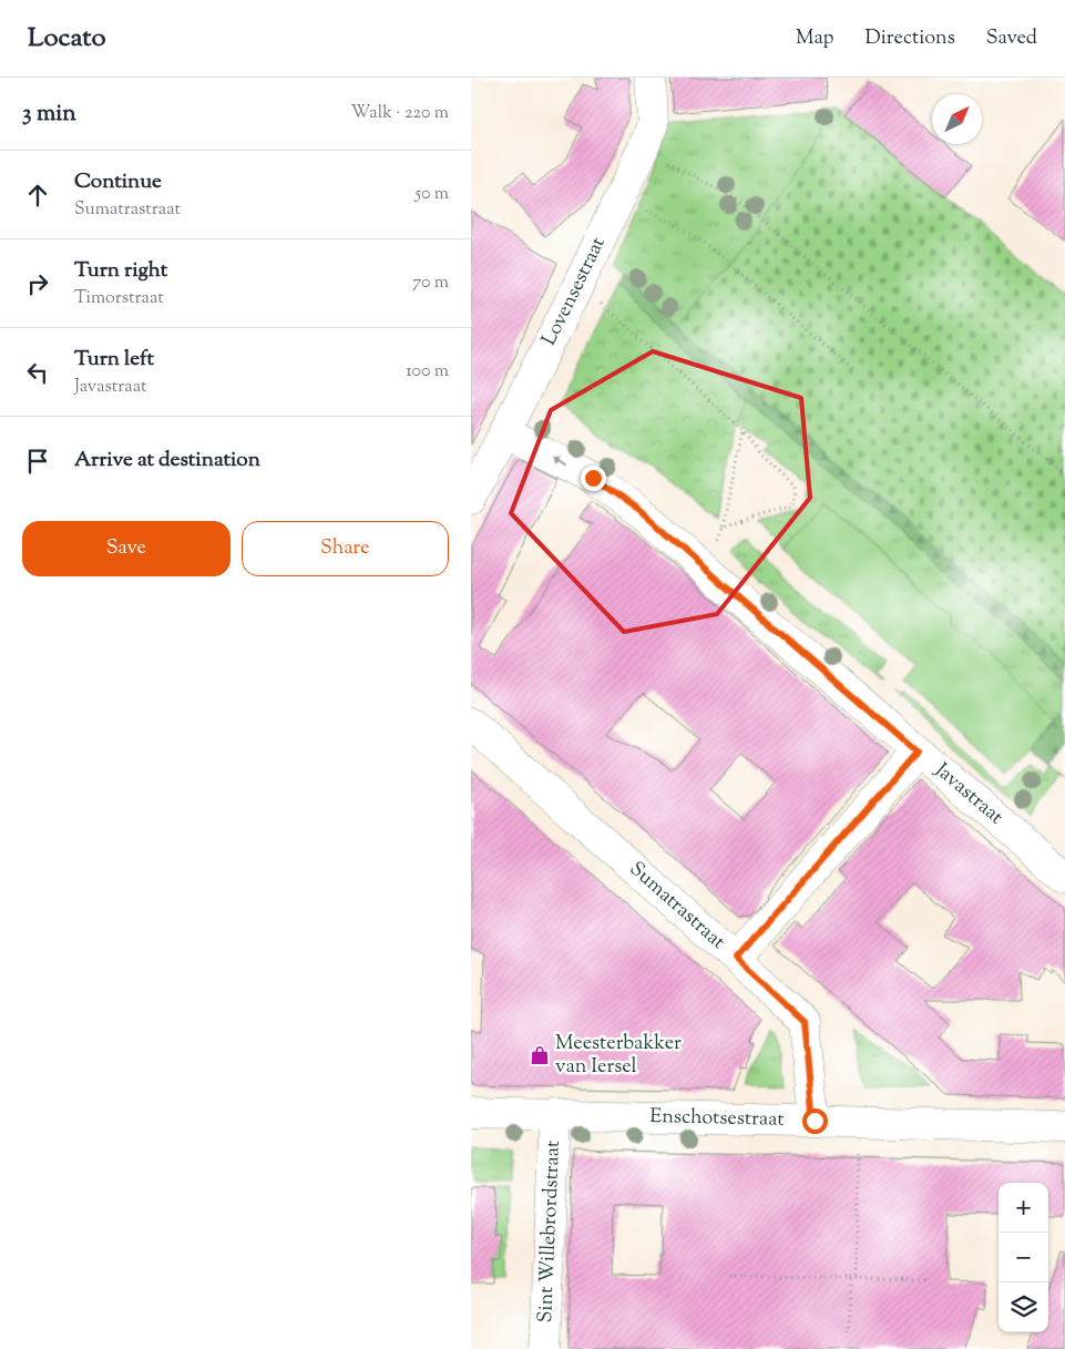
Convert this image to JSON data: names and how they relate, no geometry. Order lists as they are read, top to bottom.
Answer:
{
  "streets": {
    "street": [
      "Lovensestraat",
      "Javastraat",
      "Sumatrastraat",
      "Enschotsestraat",
      "Sint Willebrordstraat"
    ]
  },
  "crossings": [
    ["Lovensestraat", "Javastraat"],
    ["Sumatrastraat", "Enschotsestraat"],
    ["Enschotsestraat", "Sint Willebrordstraat"]
  ],
  "places": {
    "shop": ["Meesterbakker van Iersel"]
  },
  "north": "top right",
  "page": {
    "header": "Locato",
    "nav": ["Map", "Directions", "Saved"],
    "heading": ["3 min", "Walk · 220 m"],
    "list": [
      ["Continue", "Sumatrastraat", "50 m"],
      ["Turn right", "Timorstraat", "70 m"],
      ["Turn left", "Javastraat", "100 m"],
      "Arrive at destination"
    ],
    "buttons": ["Save", "Share"],
    "map_buttons": ["+", "−"]
  }
}
